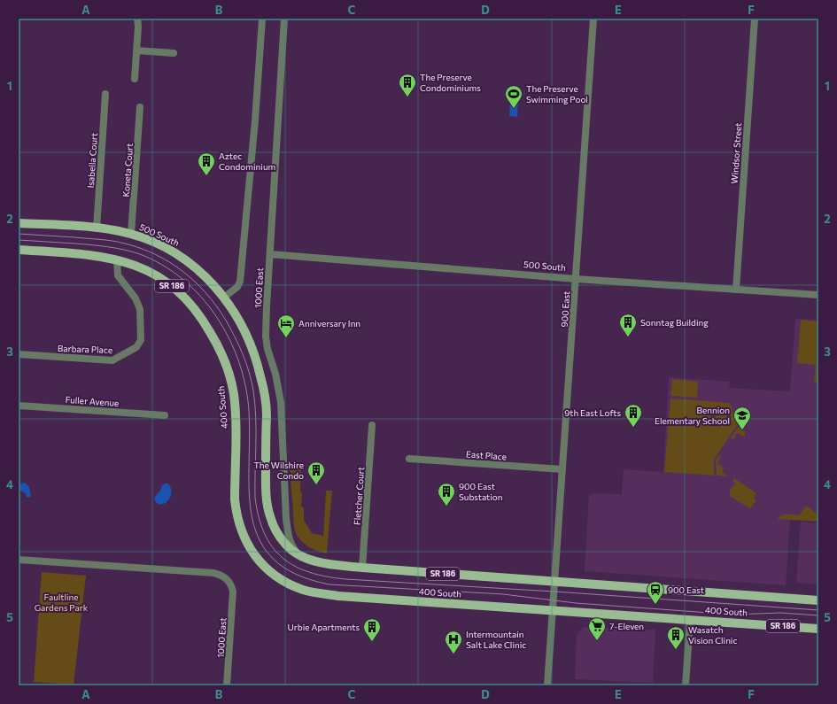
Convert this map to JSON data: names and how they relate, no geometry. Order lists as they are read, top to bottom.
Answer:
{
  "streets": {
    "main road": ["500 South", "SR 186", "400 South"],
    "street": [
      "Windsor Street",
      "Isabella Court",
      "Koneta Court",
      "1000 East",
      "900 East",
      "Barbara Place",
      "Fuller Avenue",
      "East Place",
      "Fletcher Court"
    ]
  },
  "crossings": [
    ["Windsor Street", "500 South"],
    ["Isabella Court", "500 South"],
    ["Koneta Court", "500 South"],
    ["500 South", "1000 East"],
    ["500 South", "900 East"],
    ["500 South", "400 South"],
    ["SR 186", "Barbara Place"],
    ["SR 186", "400 South"],
    ["1000 East", "400 South"],
    ["900 East", "400 South"],
    ["900 East", "East Place"],
    ["Barbara Place", "400 South"],
    ["400 South", "Fletcher Court"]
  ],
  "parks": ["Faultline Gardens Park"],
  "places": {
    "building": [
      "The Preserve Condominiums",
      "Aztec Condominium",
      "Sonntag Building",
      "9th East Lofts",
      "The Wilshire Condo",
      "900 East Substation",
      "Urbie Apartments",
      "Wasatch Vision Clinic"
    ],
    "sports": ["The Preserve Swimming Pool"],
    "hotel": ["Anniversary Inn"],
    "school or university": ["Bennion Elementary School"],
    "station": ["900 East"],
    "supermarket": ["7-Eleven"],
    "hospital": ["Intermountain Salt Lake Clinic"]
  },
  "grid": {
    "columns": [
      "A",
      "B",
      "C",
      "D",
      "E",
      "F"
    ],
    "rows": [
      "1",
      "2",
      "3",
      "4",
      "5"
    ]
  }
}
